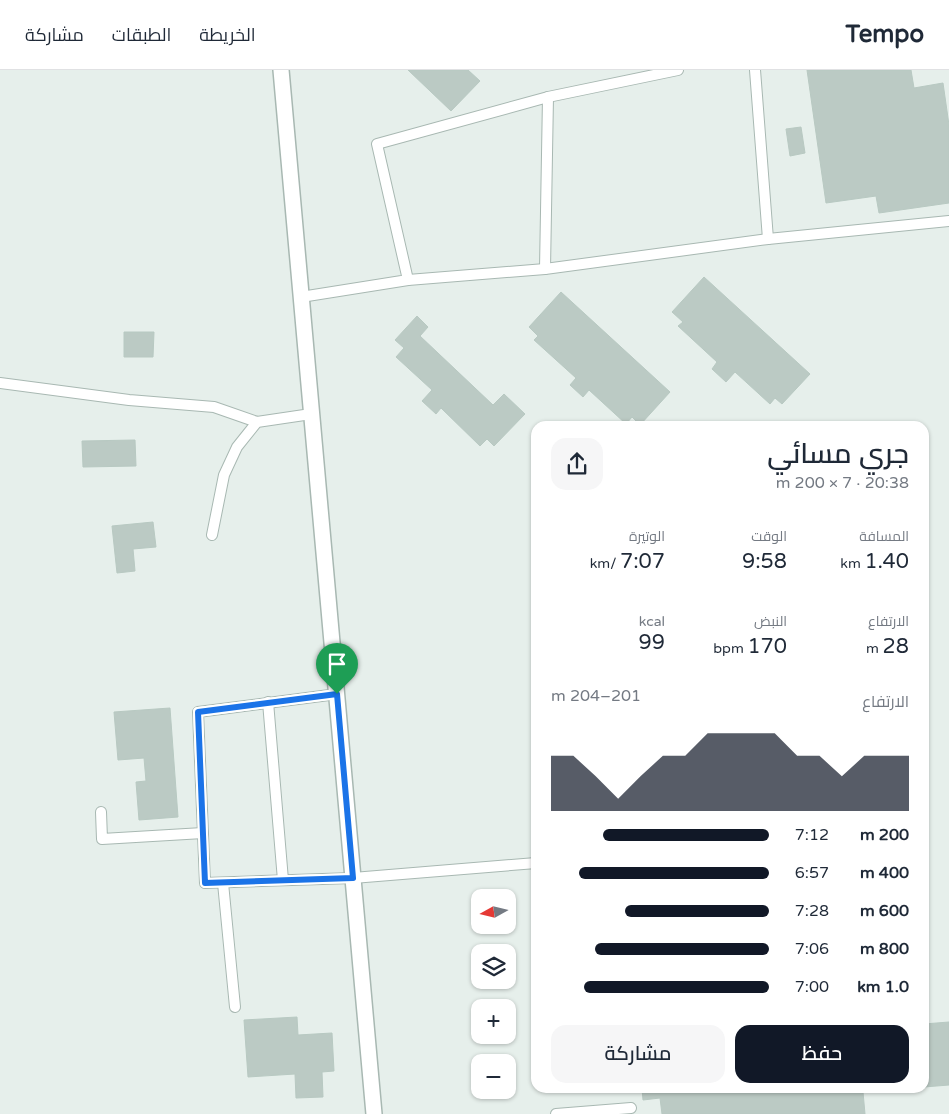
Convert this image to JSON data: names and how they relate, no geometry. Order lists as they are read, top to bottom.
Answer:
{
  "north": "left",
  "page": {
    "header": "Tempo",
    "nav": ["الخريطة", "الطبقات", "مشاركة"],
    "heading": ["جري مسائي", "20:38 · 7 × 200 m"],
    "stats": [
      ["المسافة", "1.40 km"],
      ["الوقت", "9:58"],
      ["الوتيرة", "7:07 /km"],
      ["الارتفاع", "28 m"],
      ["النبض", "170 bpm"],
      ["kcal", "99"]
    ],
    "chart": ["الارتفاع", "201–204 m"],
    "list": [
      {
        "name": "200 m",
        "note": "7:12"
      },
      {
        "name": "400 m",
        "note": "6:57"
      },
      {
        "name": "600 m",
        "note": "7:28"
      },
      {
        "name": "800 m",
        "note": "7:06"
      },
      {
        "name": "1.0 km",
        "note": "7:00"
      }
    ],
    "map_buttons": ["+", "−"],
    "buttons": ["حفظ", "مشاركة"]
  }
}
